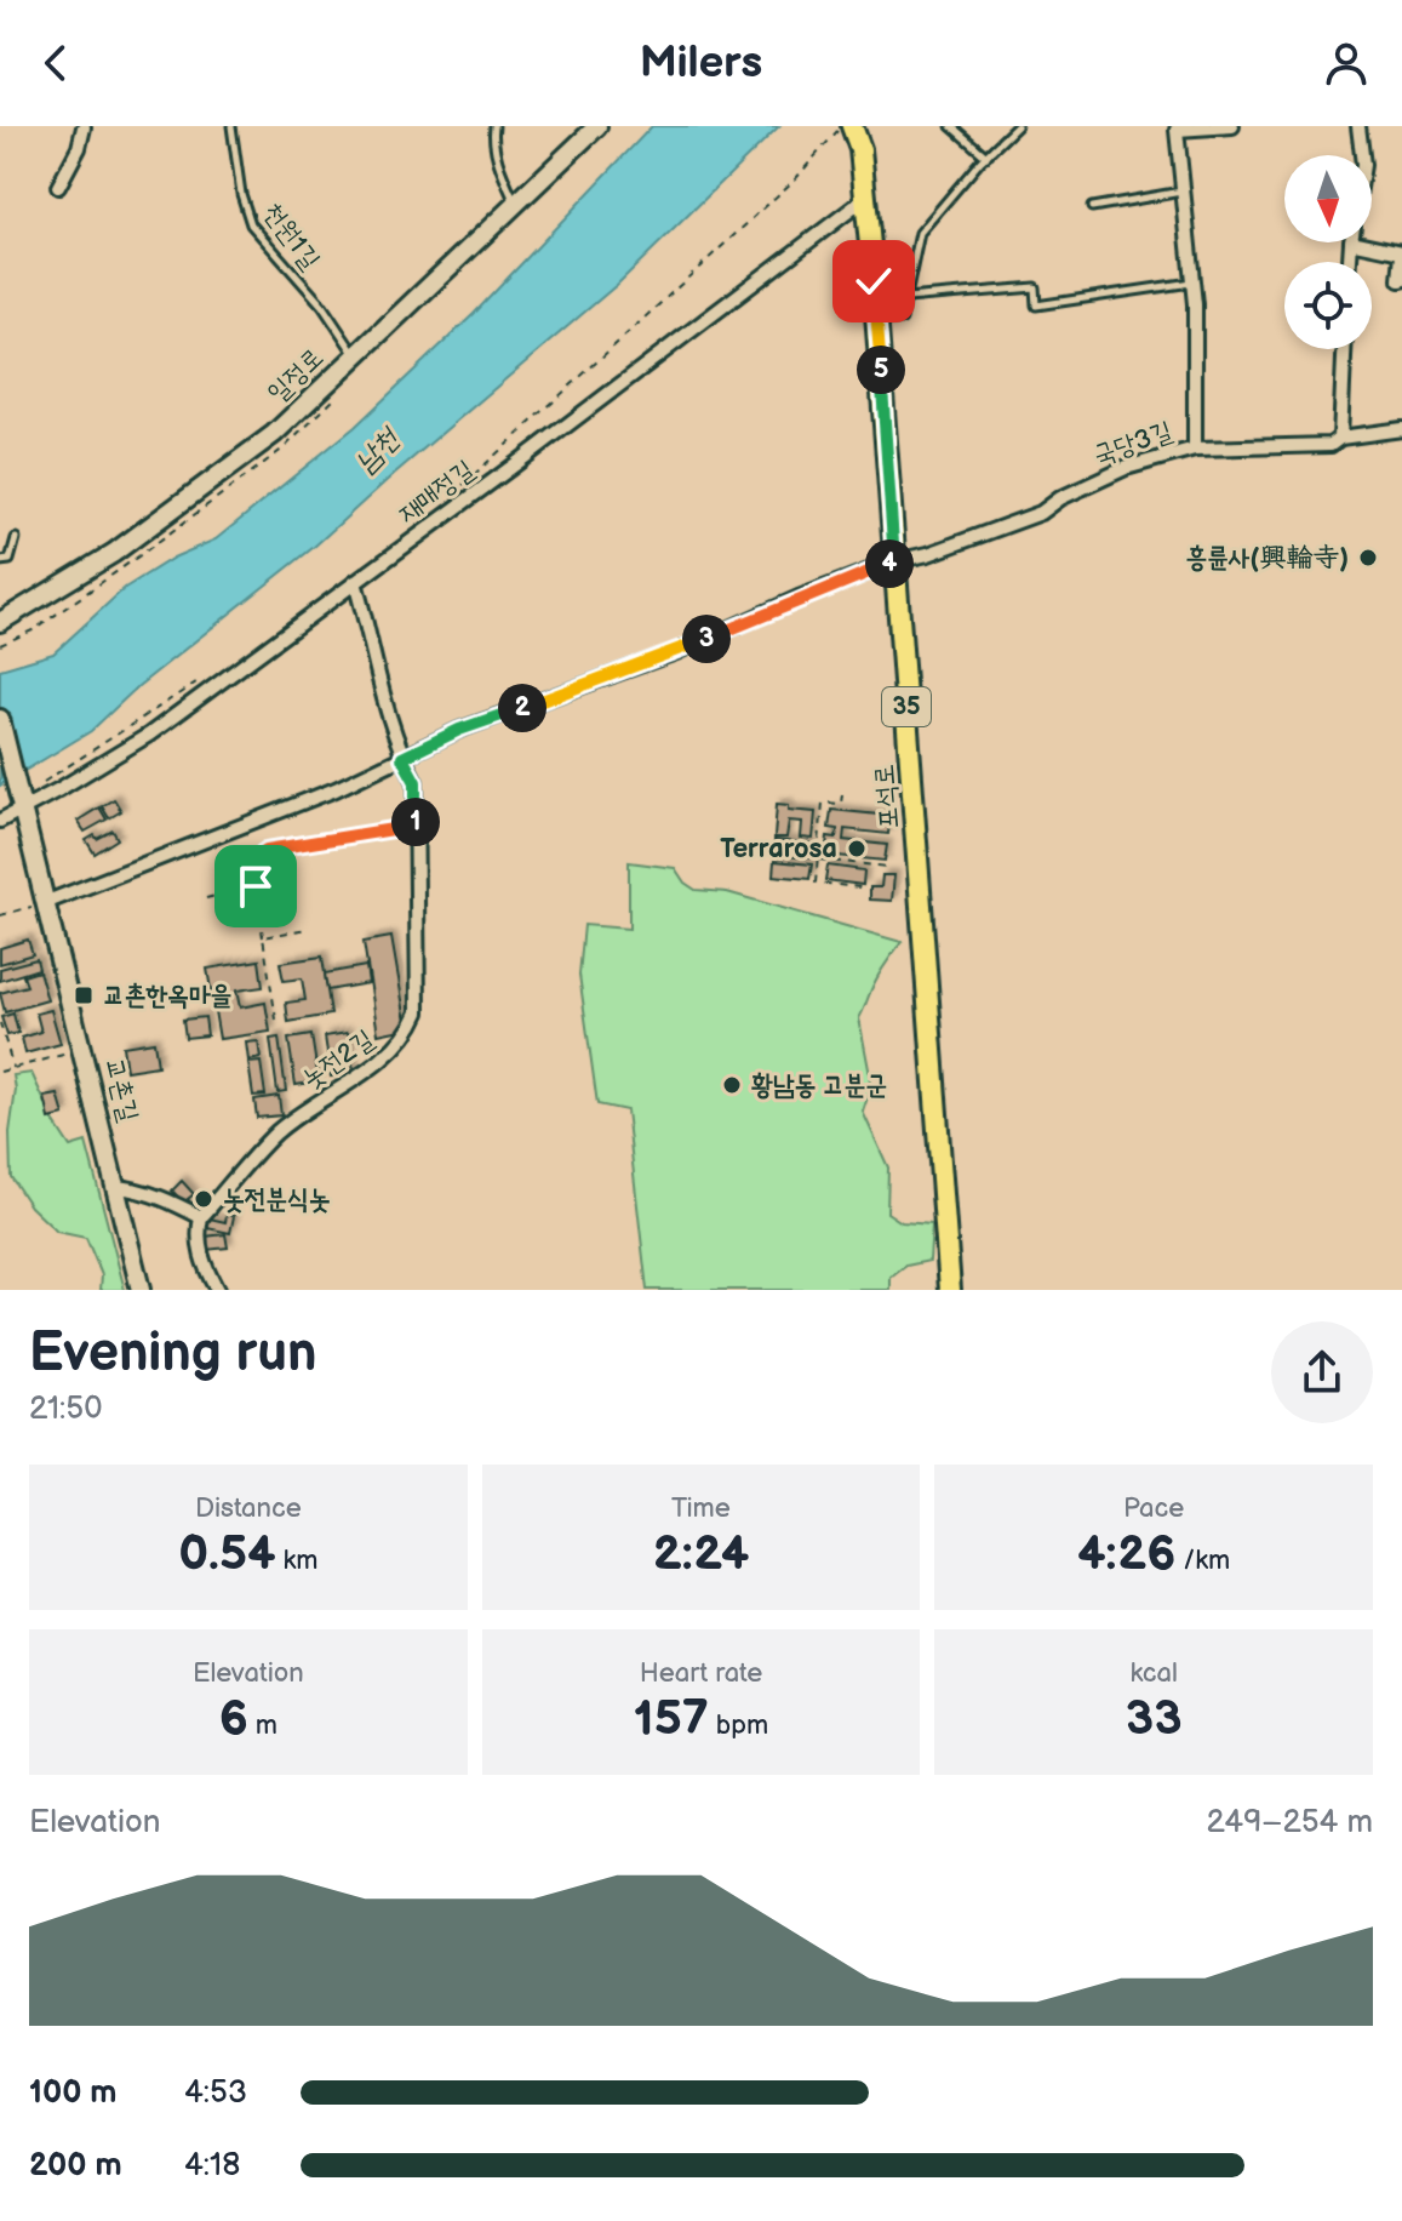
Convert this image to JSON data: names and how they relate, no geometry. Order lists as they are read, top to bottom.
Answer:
{
  "streets": {
    "main road": ["35", "포석로"],
    "street": [
      "일정로",
      "국당3길",
      "재매정길",
      "놋전2길",
      "교촌길"
    ],
    "lane": ["천원1길"]
  },
  "crossings": [
    ["천원1길", "일정로"],
    ["국당3길", "포석로"],
    ["국당3길", "놋전2길"],
    ["국당3길", "교촌길"],
    ["재매정길", "포석로"],
    ["재매정길", "놋전2길"],
    ["재매정길", "교촌길"]
  ],
  "water": ["남천"],
  "places": {
    "other": [
      "흥륜사(興輪寺)",
      "Terrarosa",
      "황남동 고분군",
      "놋전분식놋"
    ],
    "transit": ["교촌한옥마을"]
  },
  "north": "bottom",
  "page": {
    "header": "Milers",
    "pins": [
      "5",
      "4",
      "3",
      "2",
      "1"
    ],
    "heading": ["Evening run", "21:50"],
    "stats": [
      ["Distance", "0.54 km"],
      ["Time", "2:24"],
      ["Pace", "4:26 /km"],
      ["Elevation", "6 m"],
      ["Heart rate", "157 bpm"],
      ["kcal", "33"]
    ],
    "chart": ["Elevation", "249–254 m"],
    "list": [
      {
        "name": "100 m",
        "note": "4:53"
      },
      {
        "name": "200 m",
        "note": "4:18"
      }
    ]
  }
}
